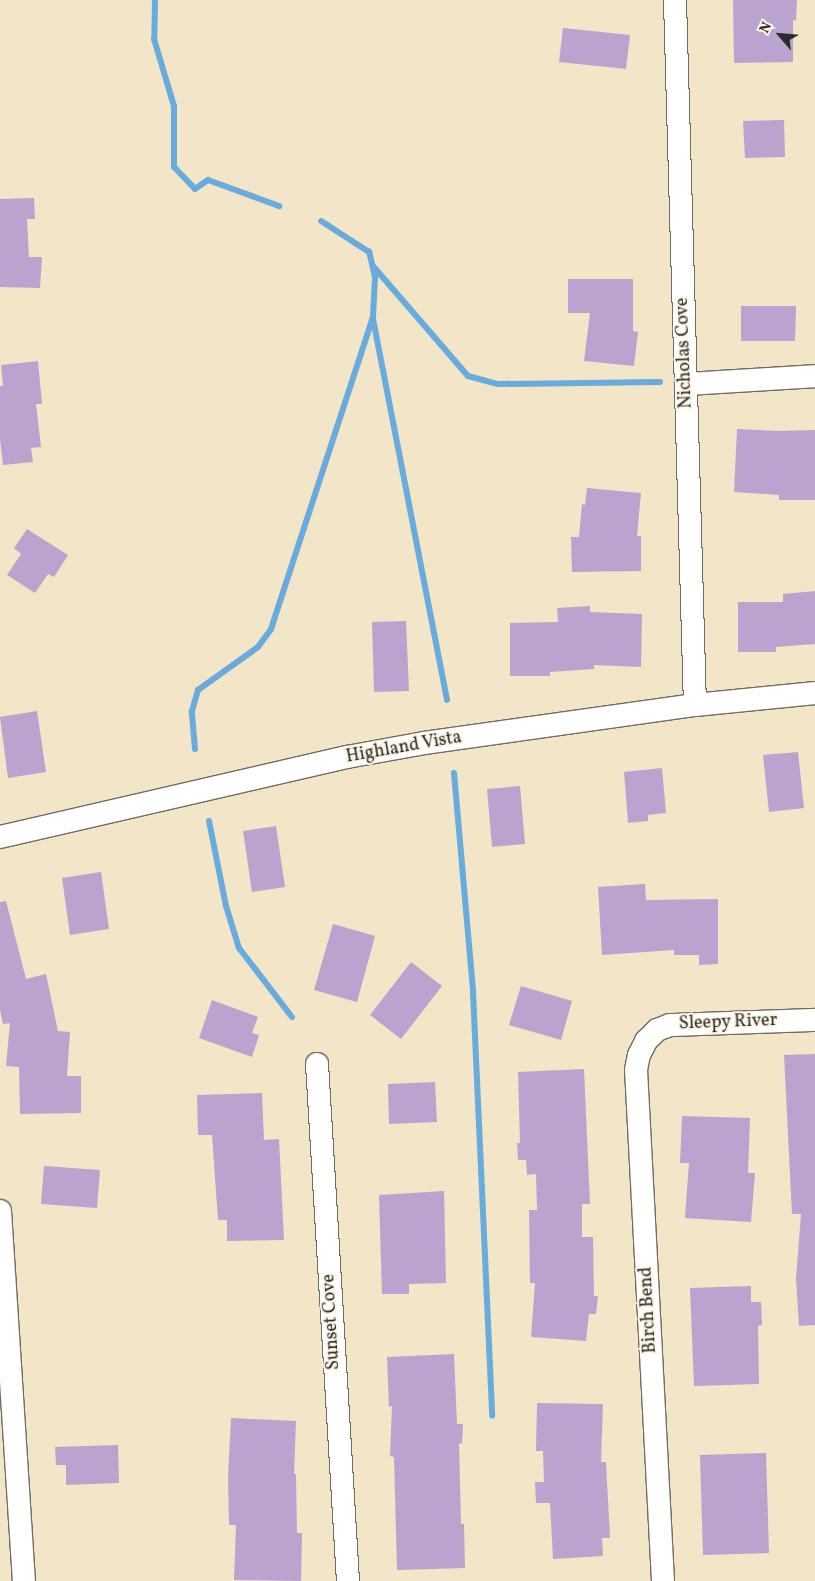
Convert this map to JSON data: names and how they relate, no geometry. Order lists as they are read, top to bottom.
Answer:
{
  "streets": {
    "street": [
      "Nicholas Cove",
      "Highland Vista",
      "Sleepy River",
      "Birch Bend",
      "Sunset Cove"
    ]
  },
  "crossings": [
    ["Nicholas Cove", "Highland Vista"],
    ["Sleepy River", "Birch Bend"]
  ],
  "north": "top left"
}
